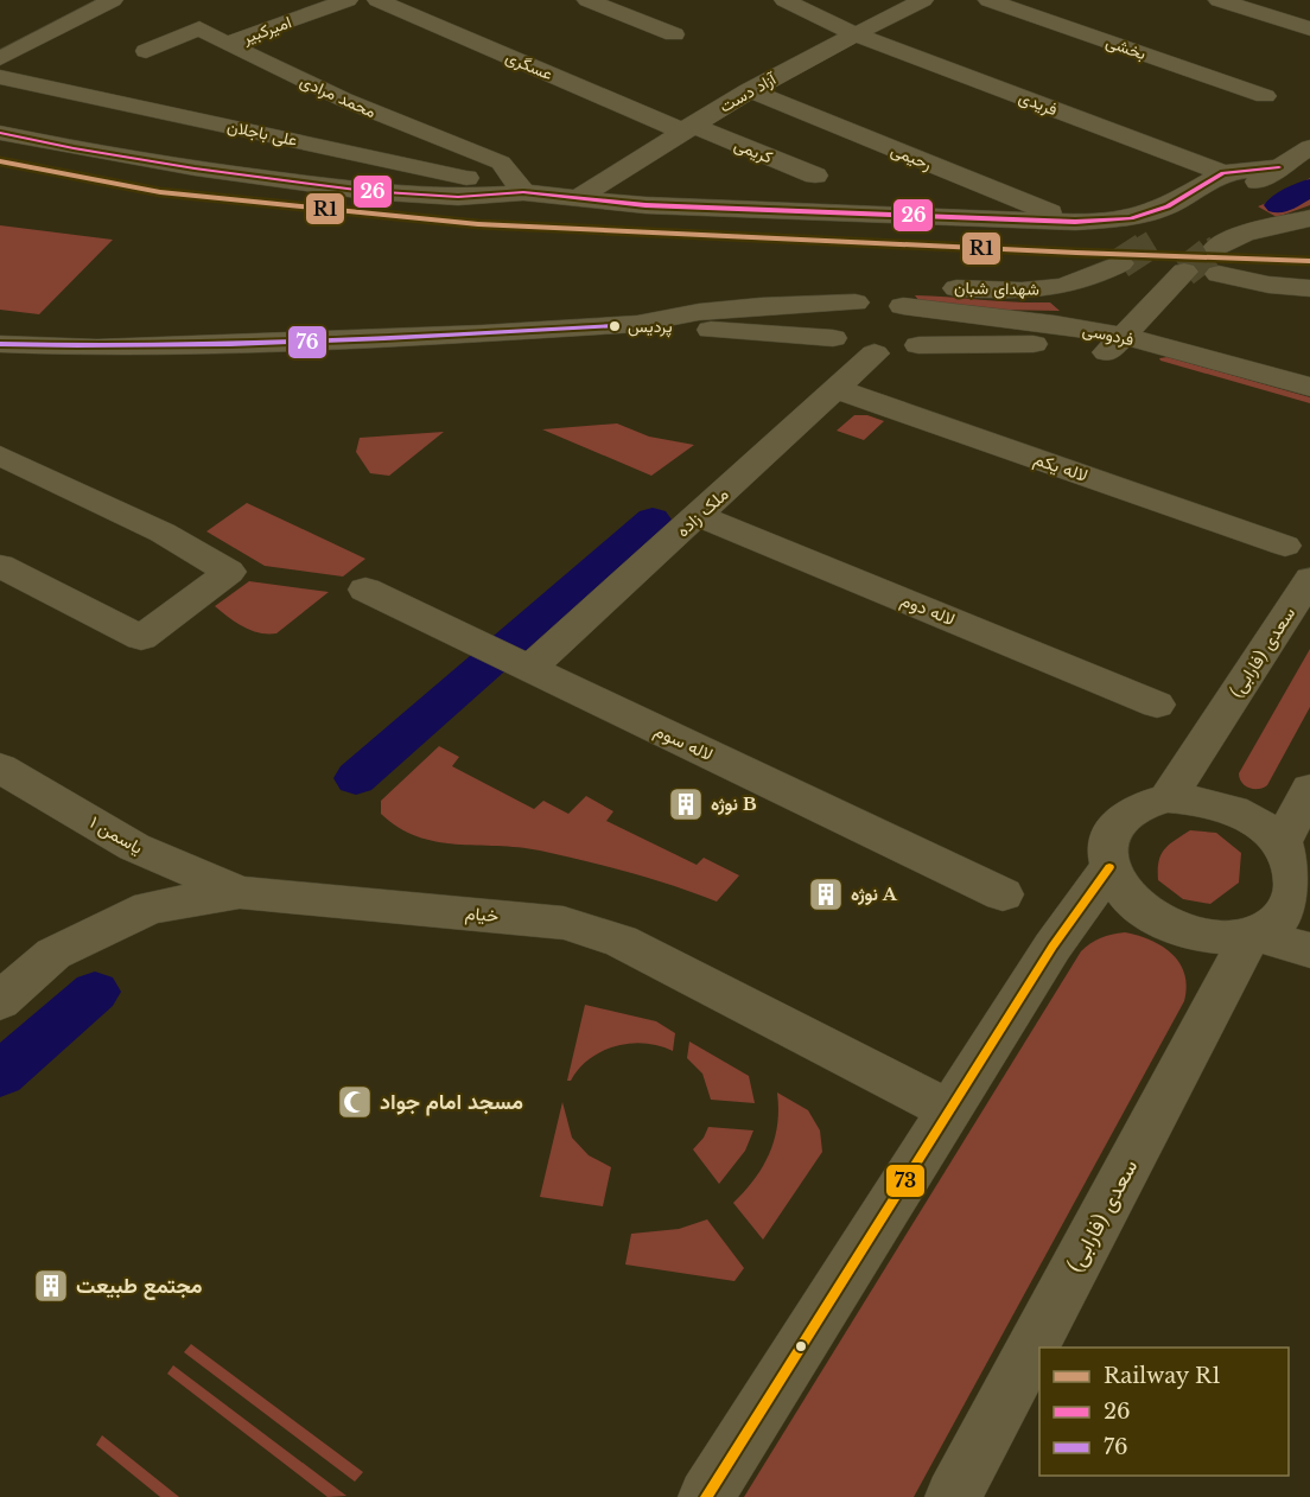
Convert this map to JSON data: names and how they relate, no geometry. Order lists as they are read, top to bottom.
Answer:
{
  "streets": {
    "street": [
      "امیرکبیر",
      "بخشی",
      "عسگری",
      "آزاد دست",
      "محمد مرادی",
      "فریدی",
      "علی باجلان",
      "کریمی",
      "رحیمی",
      "شهدای شبان",
      "فردوسی",
      "لاله یکم",
      "ملک زاده",
      "لاله دوم",
      "سعدی (فارابی)",
      "لاله سوم",
      "یاسمن ۱",
      "خیام"
    ]
  },
  "crossings": [
    ["امیرکبیر", "محمد مرادی"],
    ["عسگری", "آزاد دست"],
    ["عسگری", "کریمی"],
    ["آزاد دست", "فریدی"],
    ["آزاد دست", "کریمی"],
    ["آزاد دست", "رحیمی"],
    ["محمد مرادی", "علی باجلان"],
    ["شهدای شبان", "فردوسی"],
    ["فردوسی", "ملک زاده"],
    ["لاله یکم", "ملک زاده"],
    ["ملک زاده", "لاله دوم"],
    ["ملک زاده", "لاله سوم"],
    ["یاسمن ۱", "خیام"]
  ],
  "places": {
    "other": ["پردیس"],
    "building": ["نوژه B", "نوژه A", "مجتمع طبیعت"],
    "mosque": ["مسجد امام جواد"]
  },
  "lines": [
    "transit line 26",
    "rail line R1",
    "transit line 76",
    "transit line 73"
  ],
  "legend": ["Railway R1", "26", "76"]
}
